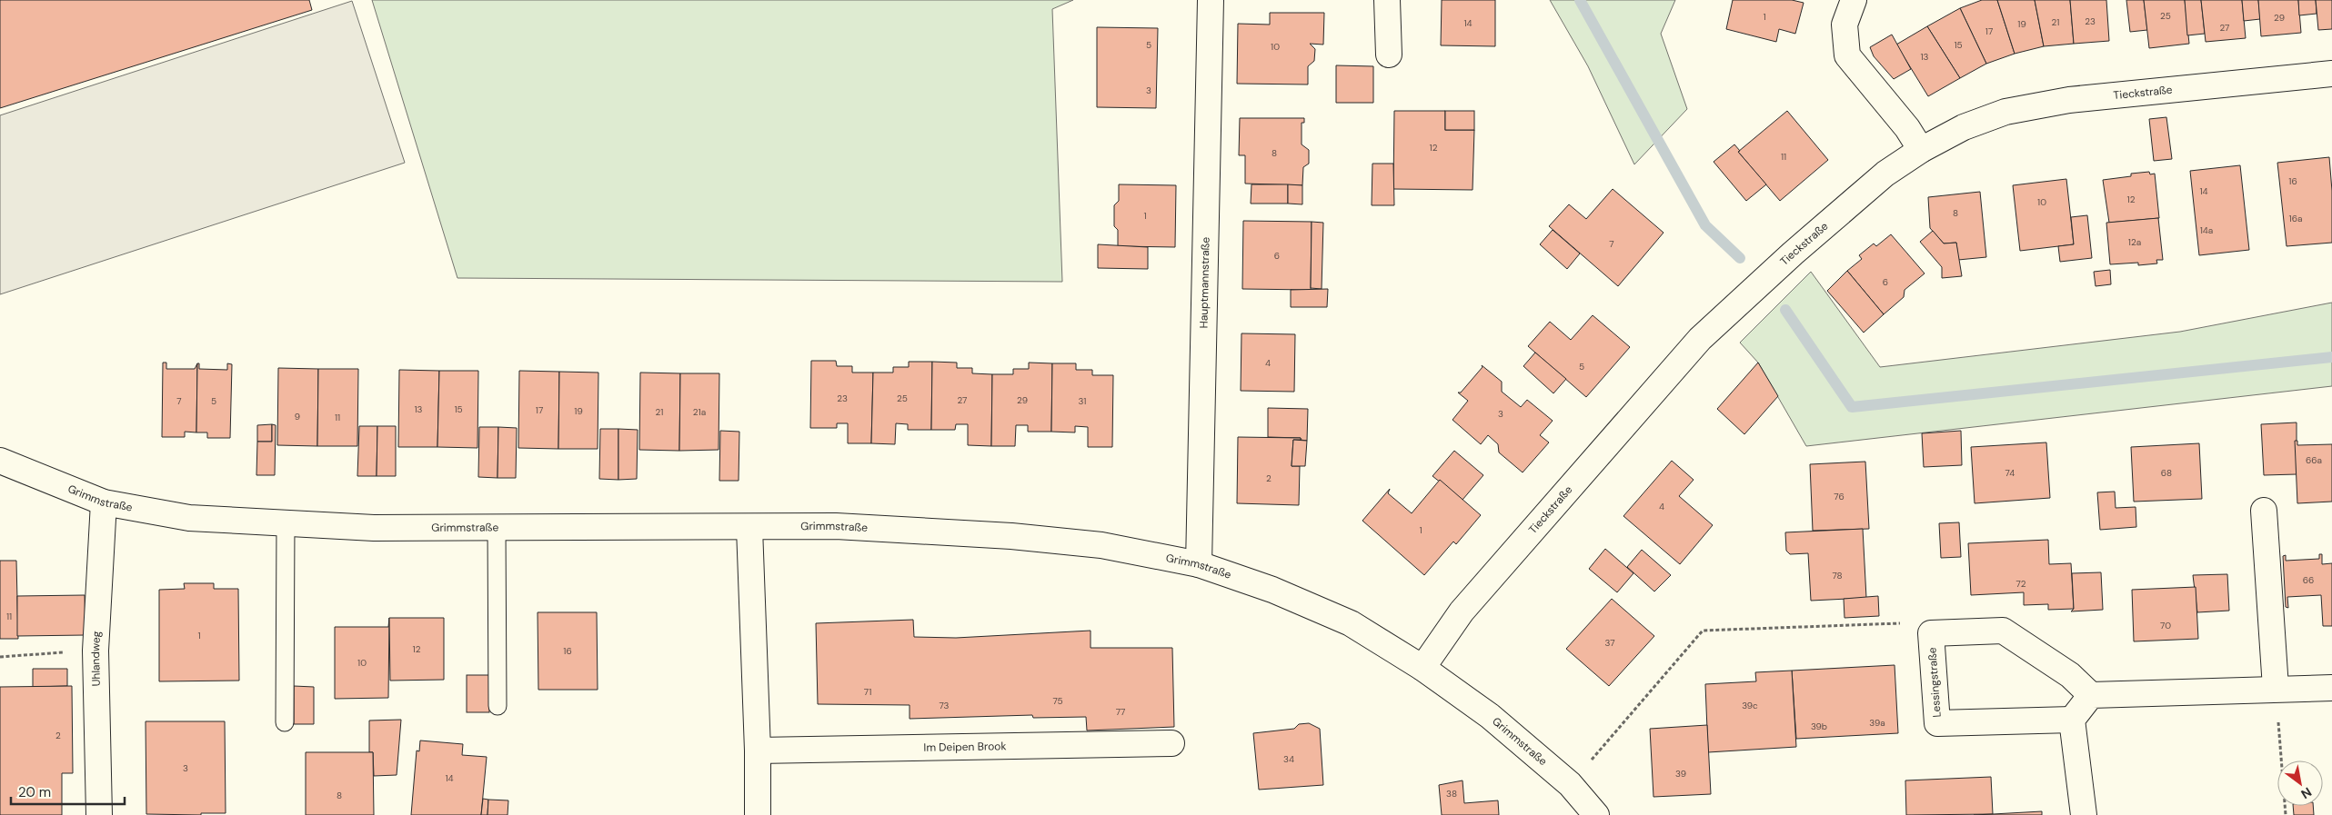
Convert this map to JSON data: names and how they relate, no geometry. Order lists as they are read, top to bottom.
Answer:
{
  "streets": {
    "street": [
      "Tieckstraße",
      "Hauptmannstraße",
      "Grimmstraße",
      "Uhlandweg",
      "Lessingstraße",
      "Im Deipen Brook"
    ]
  },
  "crossings": [
    ["Tieckstraße", "Grimmstraße"],
    ["Hauptmannstraße", "Grimmstraße"],
    ["Grimmstraße", "Uhlandweg"]
  ],
  "house_numbers": [
    "25",
    "1",
    "29",
    "23",
    "21",
    "14",
    "19",
    "27",
    "17",
    "5",
    "15",
    "10",
    "13",
    "3",
    "12",
    "8",
    "11",
    "16",
    "14",
    "12",
    "10",
    "8",
    "1",
    "16a",
    "14a",
    "12a",
    "7",
    "6",
    "6",
    "4",
    "5",
    "23",
    "25",
    "27",
    "29",
    "7",
    "5",
    "31",
    "13",
    "15",
    "17",
    "19",
    "21",
    "21a",
    "3",
    "9",
    "11",
    "66a",
    "74",
    "68",
    "2",
    "76",
    "4",
    "1",
    "78",
    "66",
    "72",
    "11",
    "70",
    "1",
    "37",
    "12",
    "16",
    "10",
    "71",
    "75",
    "73",
    "39c",
    "77",
    "39a",
    "39b",
    "2",
    "34",
    "3",
    "39",
    "14",
    "38",
    "8"
  ],
  "scale_bar": "20 m",
  "north": "bottom right"
}
